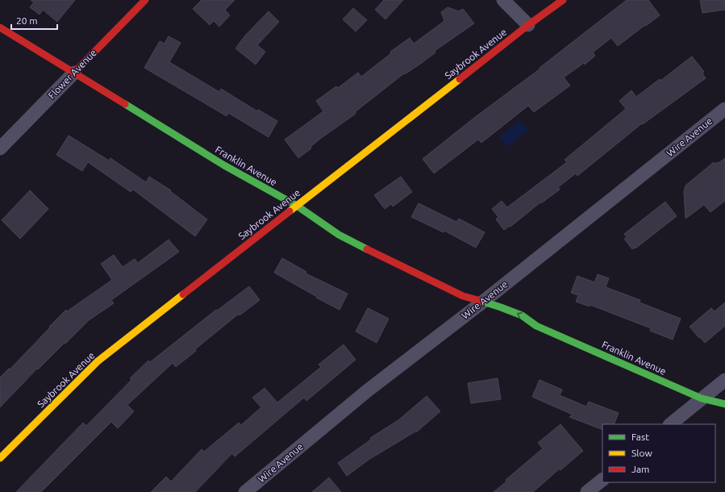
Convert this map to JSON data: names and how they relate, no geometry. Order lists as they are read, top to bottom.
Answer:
{
  "streets": {
    "street": [
      "Saybrook Avenue",
      "Flower Avenue",
      "Wire Avenue",
      "Franklin Avenue"
    ]
  },
  "crossings": [
    ["Saybrook Avenue", "Franklin Avenue"],
    ["Flower Avenue", "Franklin Avenue"],
    ["Wire Avenue", "Franklin Avenue"]
  ],
  "legend": ["Fast", "Slow", "Jam"],
  "scale_bar": "20 m"
}
